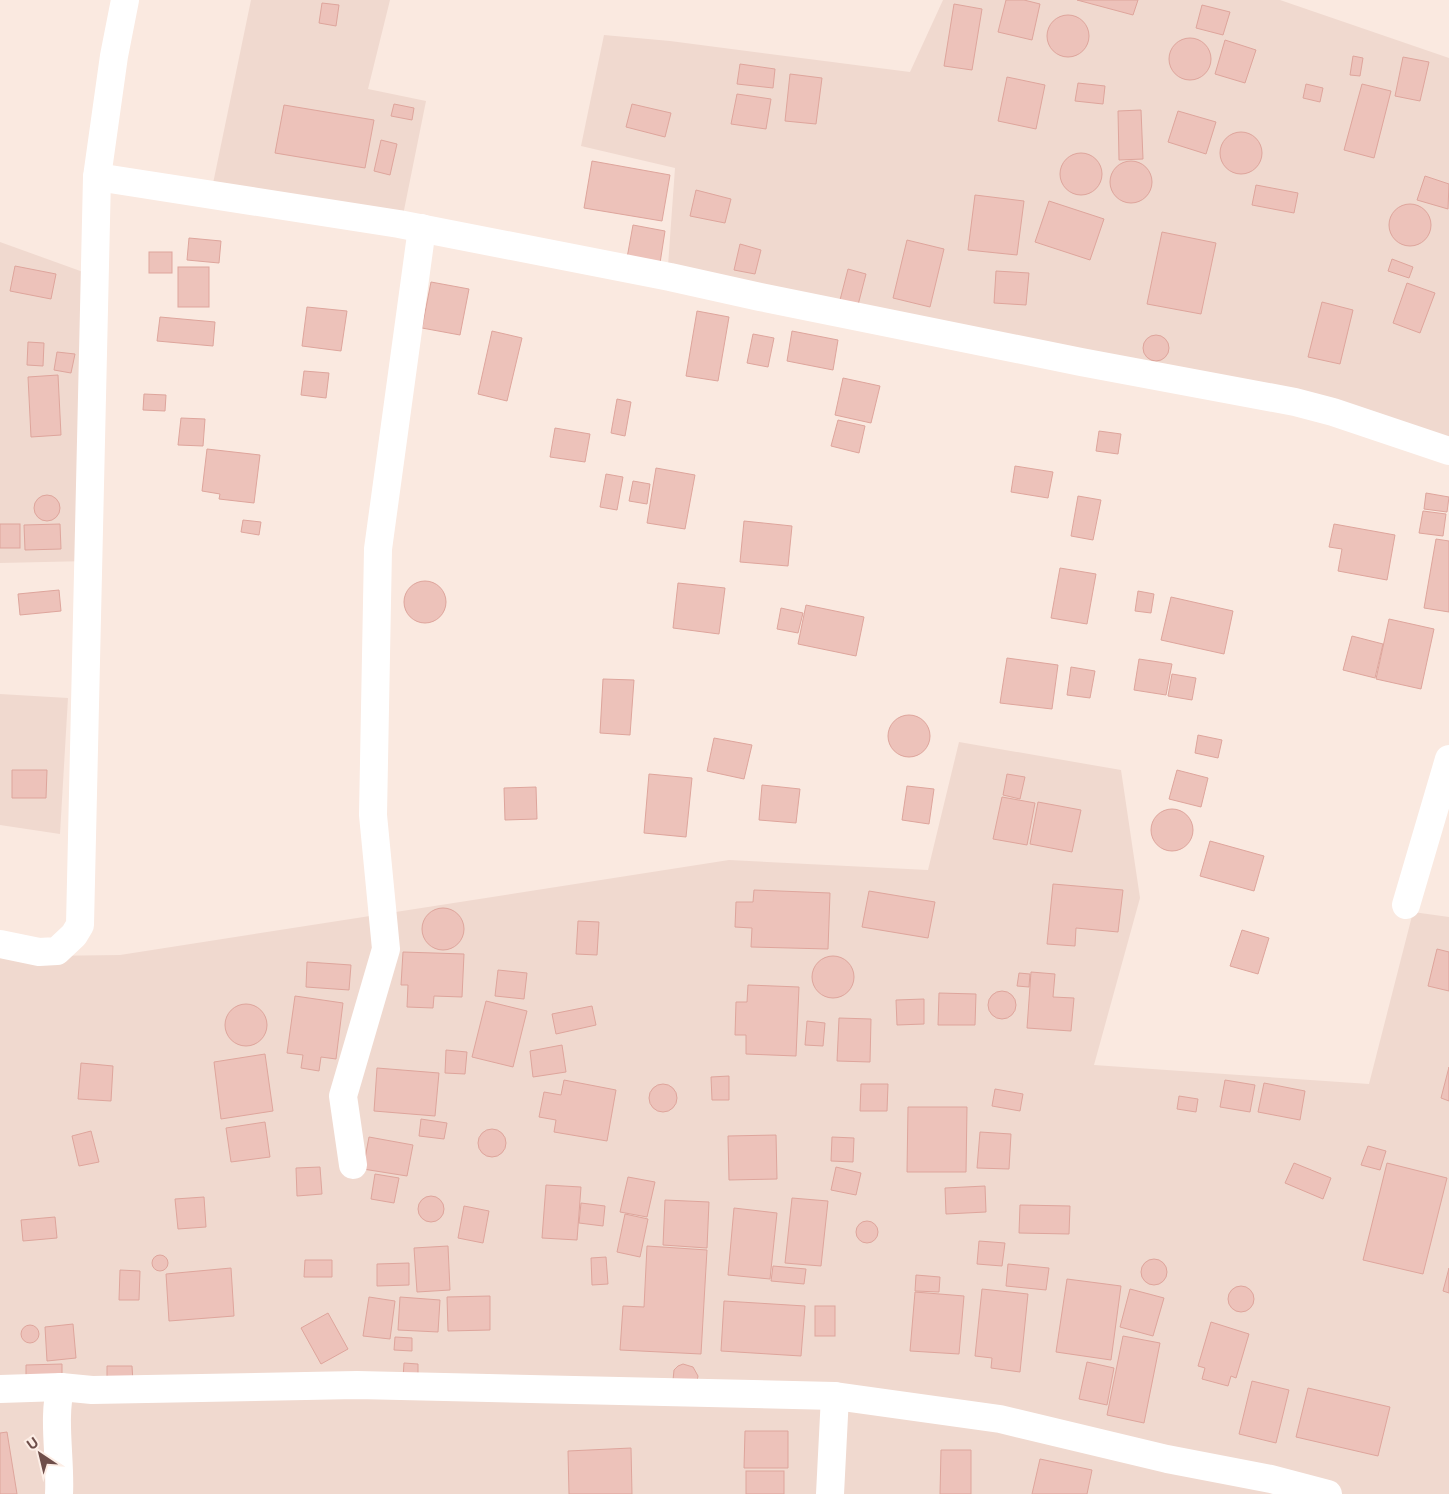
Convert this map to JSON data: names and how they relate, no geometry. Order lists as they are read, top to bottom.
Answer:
{
  "north": "top left"
}
